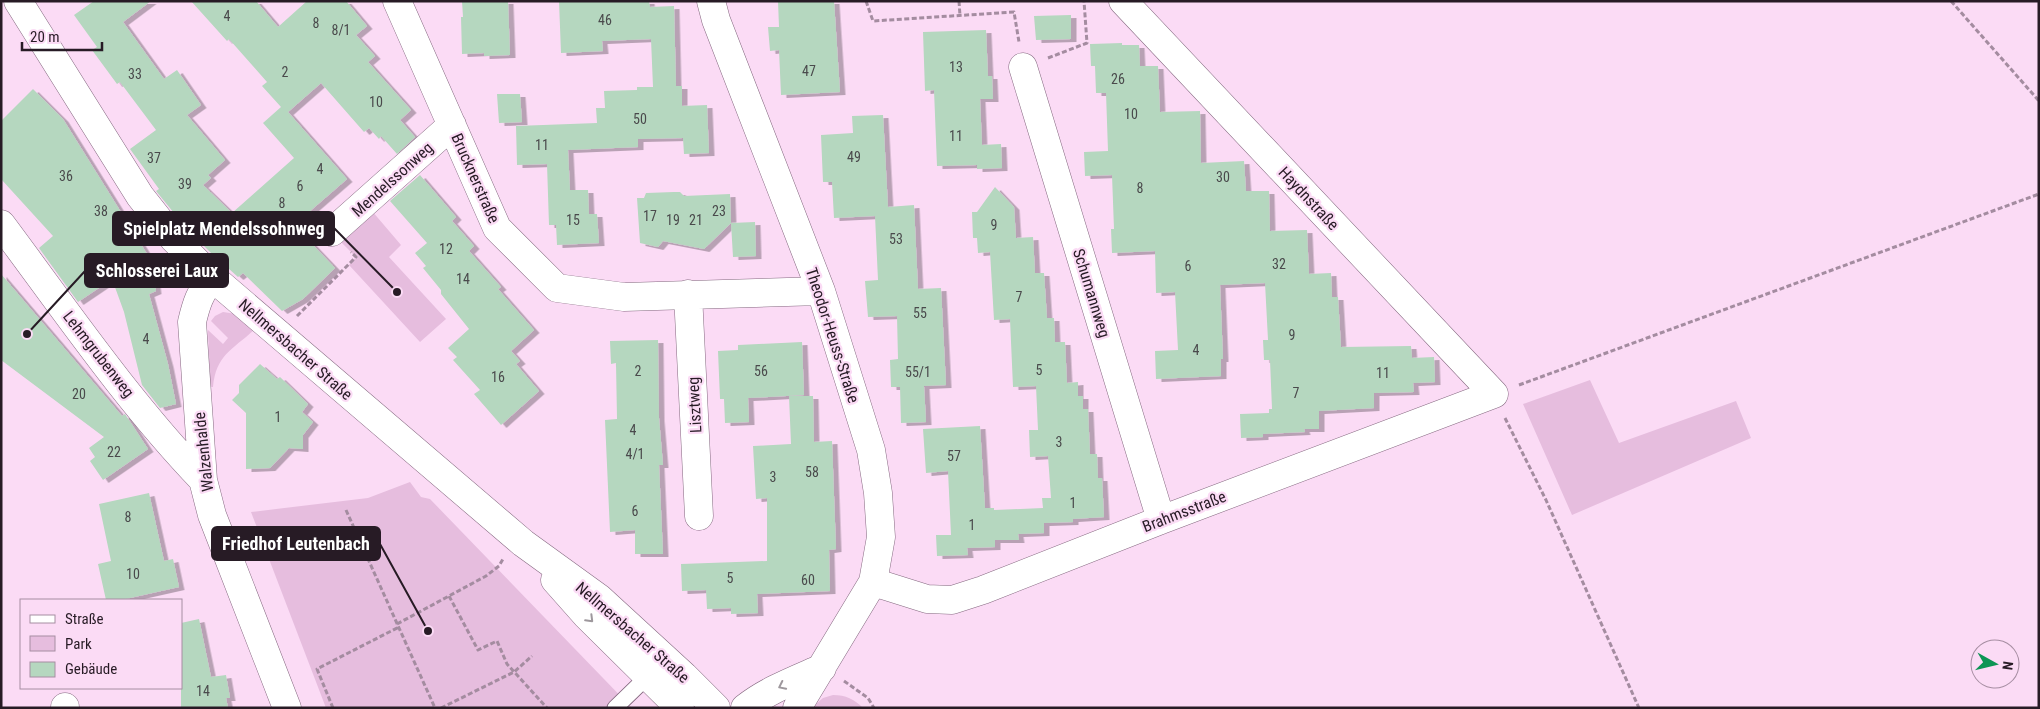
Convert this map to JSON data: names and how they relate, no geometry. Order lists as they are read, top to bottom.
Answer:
{
  "streets": {
    "street": [
      "Brucknerstraße",
      "Mendelssonweg",
      "Haydnstraße",
      "Schumannweg",
      "Theodor-Heuss-Straße",
      "Nellmersbacher Straße",
      "Lehmgrubenweg",
      "Lisztweg",
      "Walzenhalde",
      "Brahmsstraße"
    ]
  },
  "crossings": [
    ["Brucknerstraße", "Mendelssonweg"],
    ["Brucknerstraße", "Theodor-Heuss-Straße"],
    ["Brucknerstraße", "Lisztweg"],
    ["Haydnstraße", "Brahmsstraße"],
    ["Schumannweg", "Brahmsstraße"],
    ["Theodor-Heuss-Straße", "Brahmsstraße"],
    ["Nellmersbacher Straße", "Walzenhalde"],
    ["Lehmgrubenweg", "Walzenhalde"]
  ],
  "places": ["Spielplatz Mendelssohnweg", "Schlosserei Laux", "Friedhof Leutenbach"],
  "house_numbers": [
    "4",
    "46",
    "8",
    "8/1",
    "13",
    "47",
    "2",
    "33",
    "26",
    "10",
    "10",
    "50",
    "11",
    "11",
    "49",
    "37",
    "4",
    "36",
    "30",
    "39",
    "6",
    "8",
    "8",
    "38",
    "23",
    "17",
    "15",
    "19",
    "21",
    "9",
    "53",
    "12",
    "32",
    "6",
    "14",
    "7",
    "55",
    "9",
    "4",
    "4",
    "5",
    "2",
    "56",
    "55/1",
    "11",
    "16",
    "7",
    "20",
    "1",
    "4",
    "3",
    "22",
    "4/1",
    "57",
    "58",
    "3",
    "1",
    "6",
    "8",
    "1",
    "10",
    "5",
    "60",
    "14"
  ],
  "legend": ["Straße", "Park", "Gebäude"],
  "scale_bar": "20 m",
  "north": "right"
}
